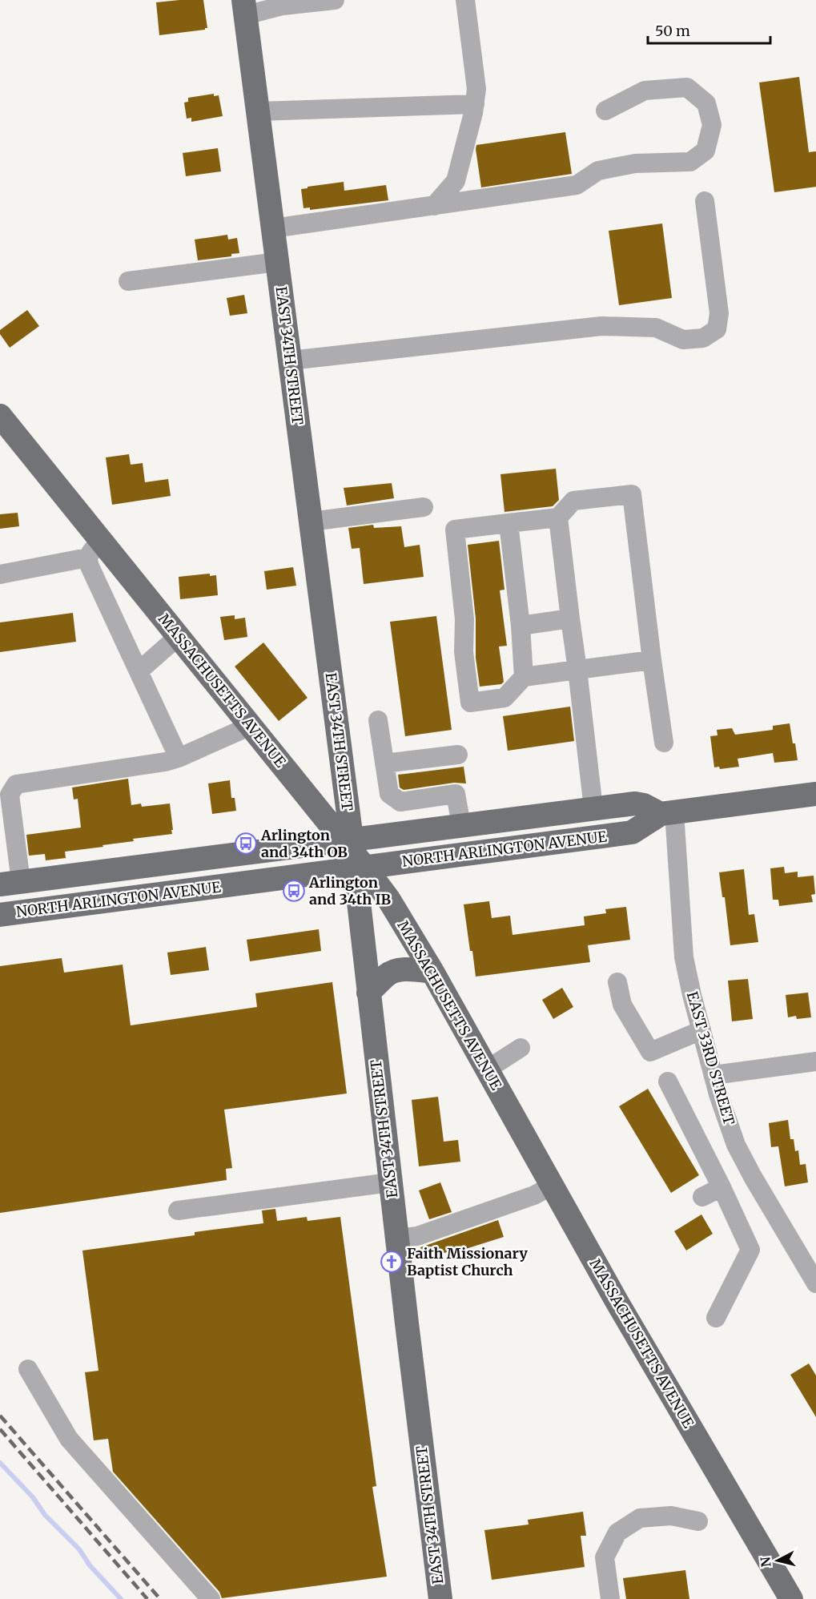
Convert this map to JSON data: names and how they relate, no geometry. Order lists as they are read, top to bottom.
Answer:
{
  "streets": {
    "main road": ["EAST 34TH STREET", "MASSACHUSETTS AVENUE", "NORTH ARLINGTON AVENUE"],
    "street": ["EAST 33RD STREET"]
  },
  "crossings": [
    ["EAST 34TH STREET", "MASSACHUSETTS AVENUE"],
    ["EAST 34TH STREET", "NORTH ARLINGTON AVENUE"],
    ["MASSACHUSETTS AVENUE", "NORTH ARLINGTON AVENUE"],
    ["NORTH ARLINGTON AVENUE", "EAST 33RD STREET"]
  ],
  "places": {
    "bus stop": ["Arlington and 34th OB", "Arlington and 34th IB"],
    "church": ["Faith Missionary Baptist Church"]
  },
  "scale_bar": "50 m",
  "north": "left"
}
